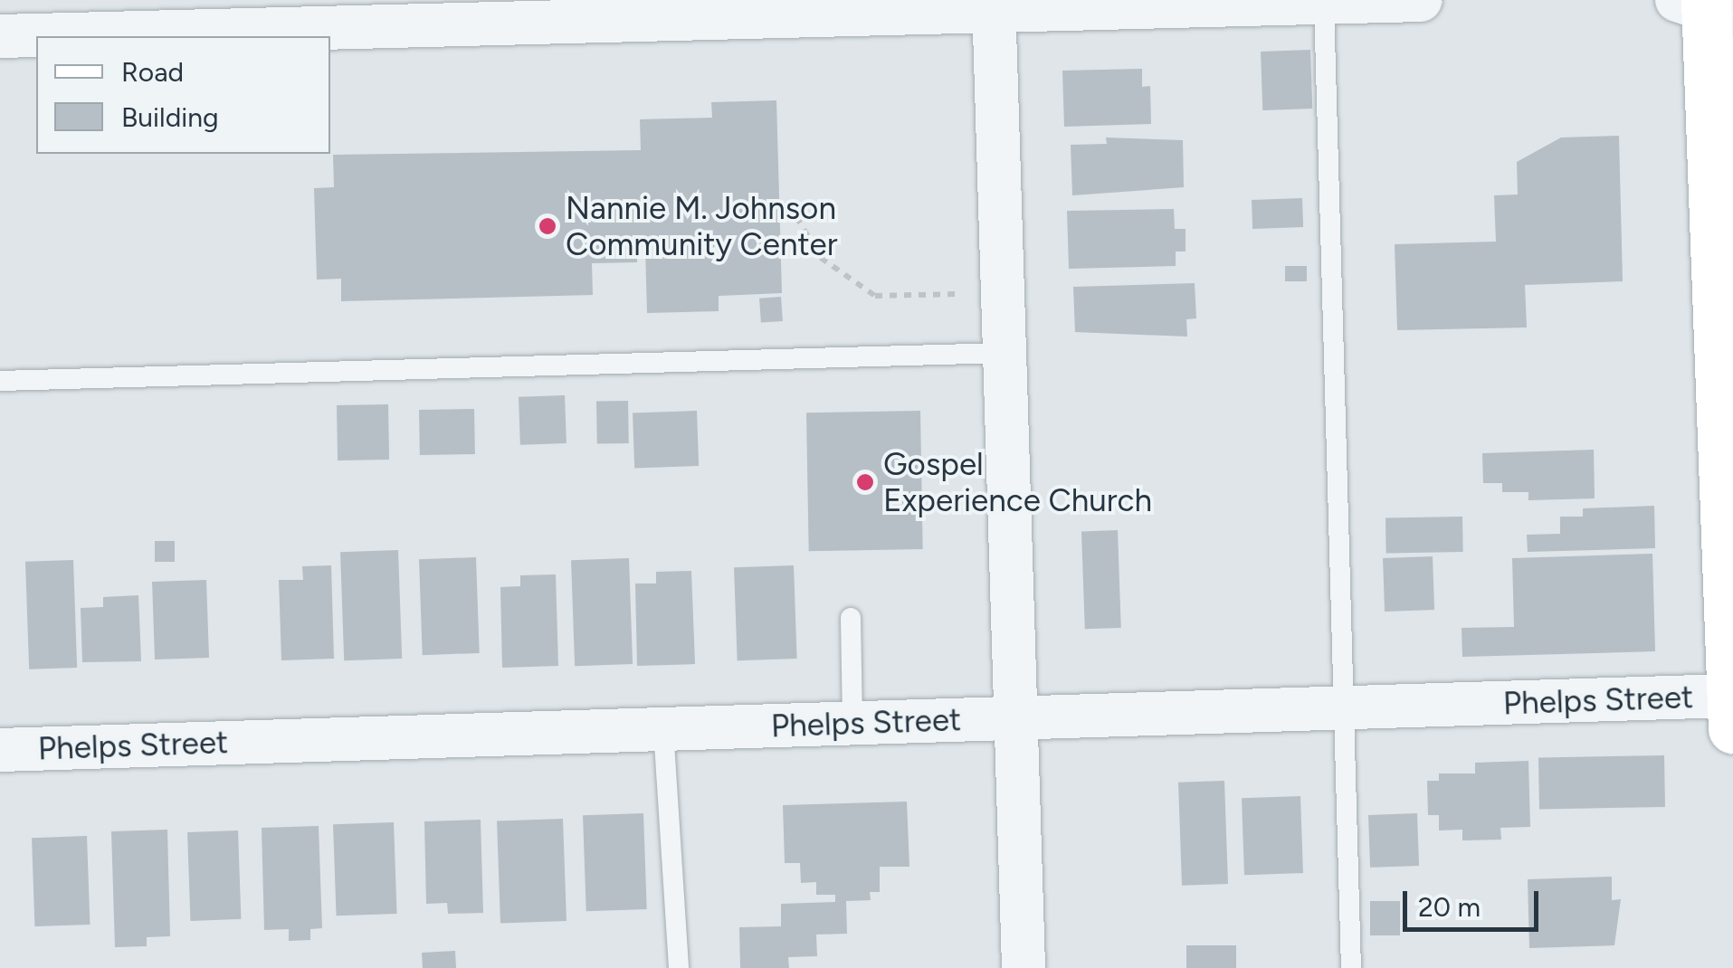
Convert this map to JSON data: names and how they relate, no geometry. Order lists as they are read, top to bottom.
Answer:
{
  "streets": {
    "street": ["Phelps Street"]
  },
  "places": ["Nannie M. Johnson Community Center", "Gospel Experience Church"],
  "legend": ["Road", "Building"],
  "scale_bar": "20 m"
}
